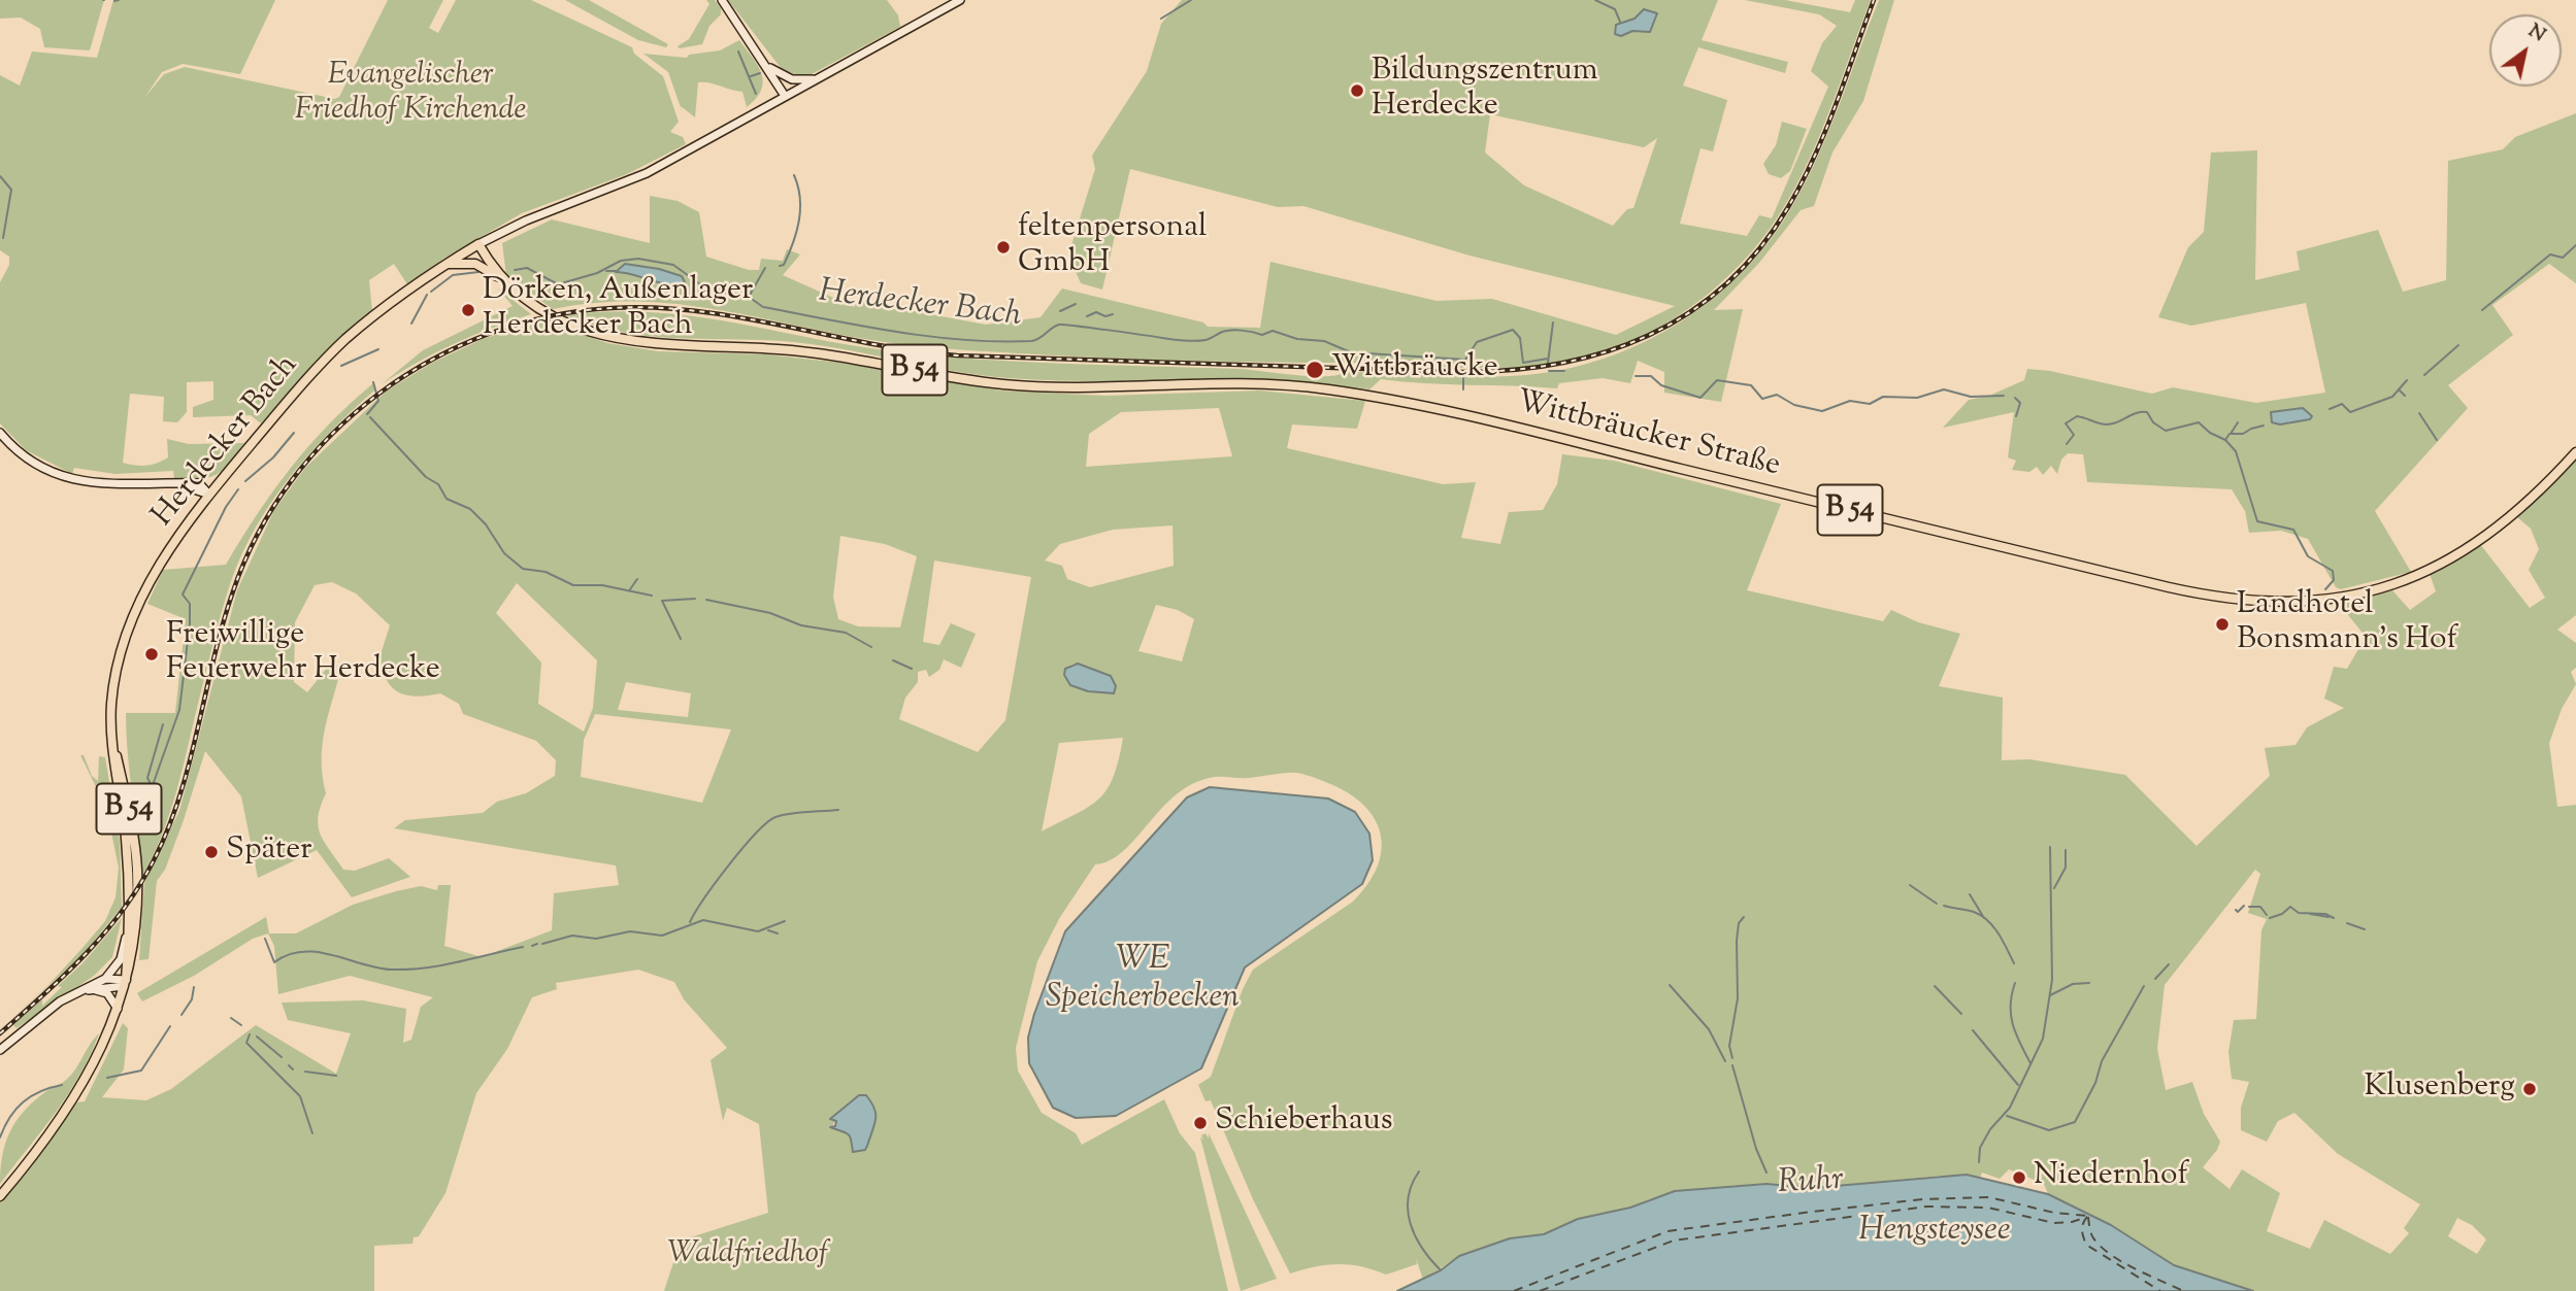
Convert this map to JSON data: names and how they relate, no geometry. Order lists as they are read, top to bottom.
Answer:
{
  "streets": {
    "main road": ["B 54", "Wittbräucker Straße", "Herdecker Bach"]
  },
  "crossings": [
    ["B 54", "Herdecker Bach"],
    ["Wittbräucker Straße", "Herdecker Bach"]
  ],
  "water": [
    "Herdecker Bach",
    "WE Speicherbecken",
    "Ruhr",
    "Hengsteysee"
  ],
  "parks": ["Evangelischer Friedhof Kirchende", "Waldfriedhof"],
  "places": [
    "Bildungszentrum Herdecke",
    "feltenpersonal GmbH",
    "Dörken, Außenlager Herdecker Bach",
    "Wittbräucke",
    "Landhotel Bonsmann's Hof",
    "Freiwillige Feuerwehr Herdecke",
    "Später",
    "Klusenberg",
    "Schieberhaus",
    "Niedernhof"
  ],
  "north": "top right"
}
